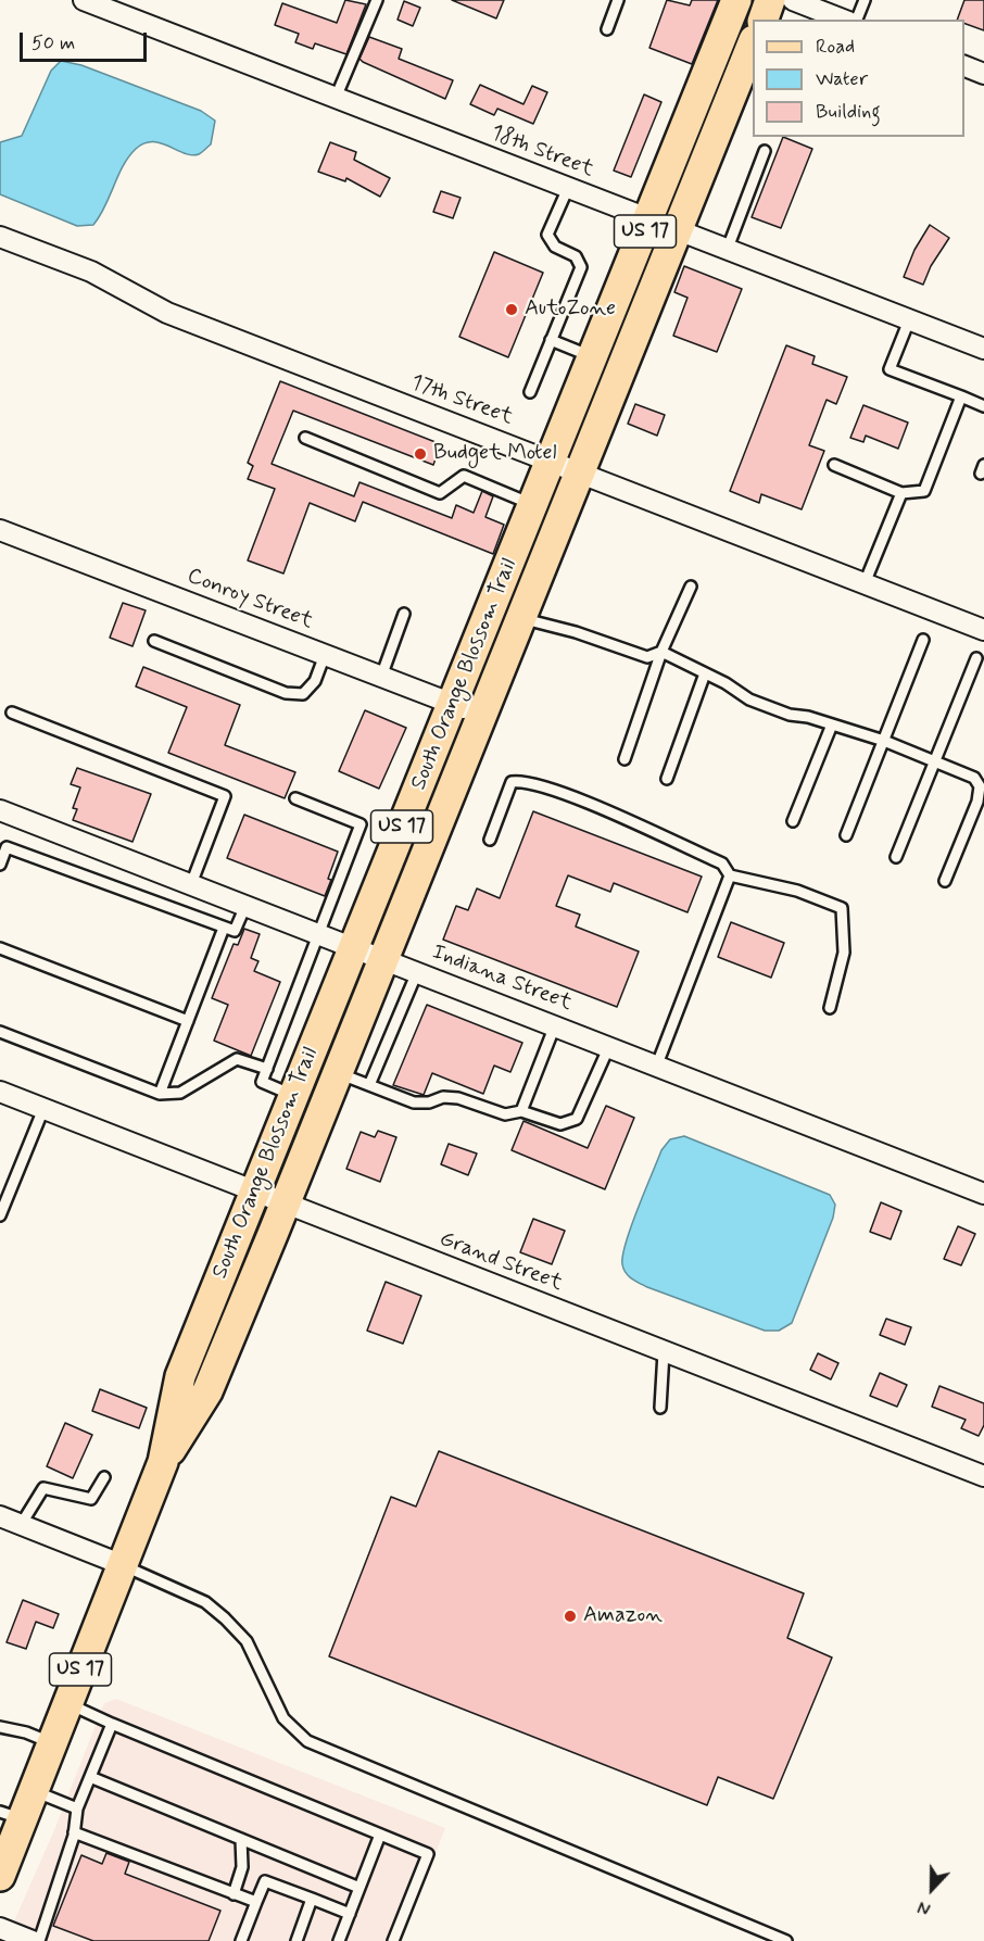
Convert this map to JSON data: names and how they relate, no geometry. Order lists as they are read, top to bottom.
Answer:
{
  "streets": {
    "main road": ["US 17", "South Orange Blossom Trail"],
    "street": [
      "18th Street",
      "17th Street",
      "Conroy Street",
      "Indiana Street",
      "Grand Street"
    ]
  },
  "crossings": [
    ["18th Street", "South Orange Blossom Trail"],
    ["17th Street", "South Orange Blossom Trail"],
    ["Conroy Street", "South Orange Blossom Trail"],
    ["South Orange Blossom Trail", "Indiana Street"],
    ["South Orange Blossom Trail", "Grand Street"]
  ],
  "places": ["AutoZone", "Budget Motel", "Amazon"],
  "legend": ["Road", "Water", "Building"],
  "scale_bar": "50 m",
  "north": "bottom"
}
